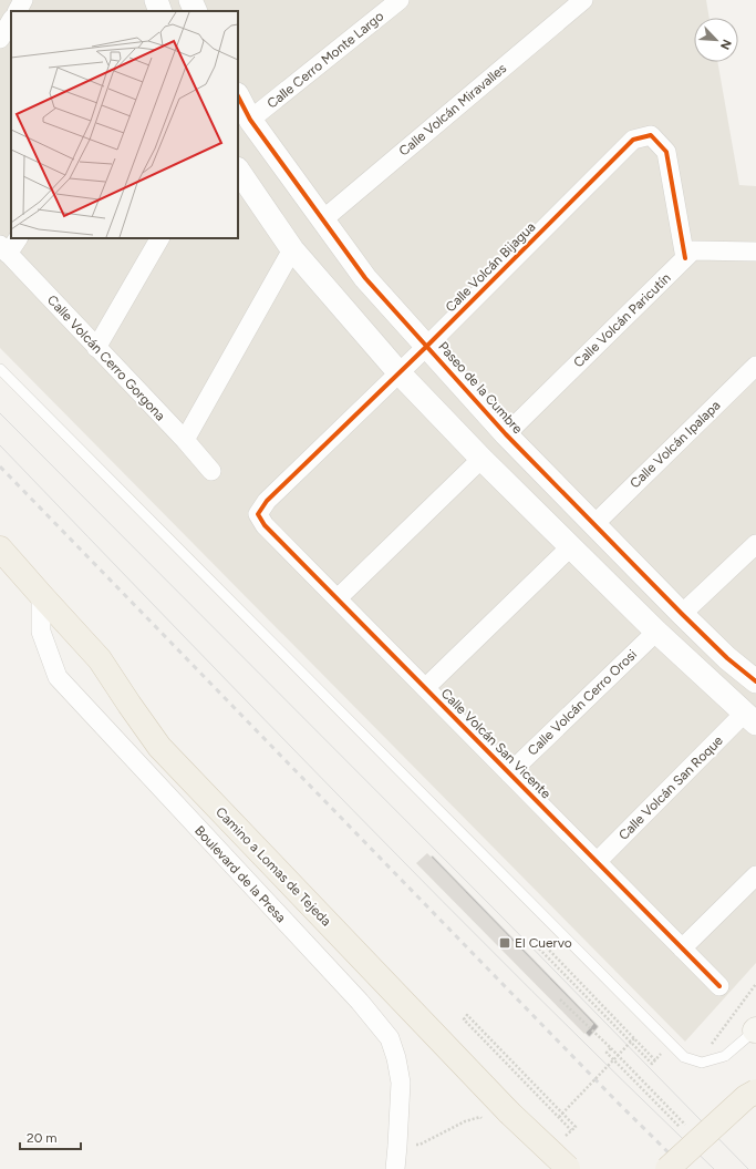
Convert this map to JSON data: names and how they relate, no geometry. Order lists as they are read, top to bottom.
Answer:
{
  "streets": {
    "main road": ["Camino a Lomas de Tejeda"],
    "street": [
      "Calle Cerro Monte Largo",
      "Calle Volcán Miravalles",
      "Calle Volcán Bijagua",
      "Calle Volcán Paricutín",
      "Calle Volcán Cerro Gorgona",
      "Paseo de la Cumbre",
      "Calle Volcán Ipalapa",
      "Calle Volcán Cerro Orosi",
      "Calle Volcán San Vicente",
      "Calle Volcán San Roque",
      "Boulevard de la Presa"
    ]
  },
  "crossings": [
    ["Calle Cerro Monte Largo", "Paseo de la Cumbre"],
    ["Calle Volcán Miravalles", "Paseo de la Cumbre"],
    ["Calle Volcán Bijagua", "Calle Volcán Paricutín"],
    ["Calle Volcán Bijagua", "Paseo de la Cumbre"],
    ["Calle Volcán Bijagua", "Calle Volcán San Vicente"],
    ["Calle Volcán Paricutín", "Paseo de la Cumbre"],
    ["Paseo de la Cumbre", "Calle Volcán Ipalapa"],
    ["Calle Volcán Cerro Orosi", "Calle Volcán San Vicente"],
    ["Calle Volcán San Vicente", "Calle Volcán San Roque"],
    ["Camino a Lomas de Tejeda", "Boulevard de la Presa"]
  ],
  "places": {
    "transit": ["El Cuervo"]
  },
  "scale_bar": "20 m",
  "north": "bottom right"
}
